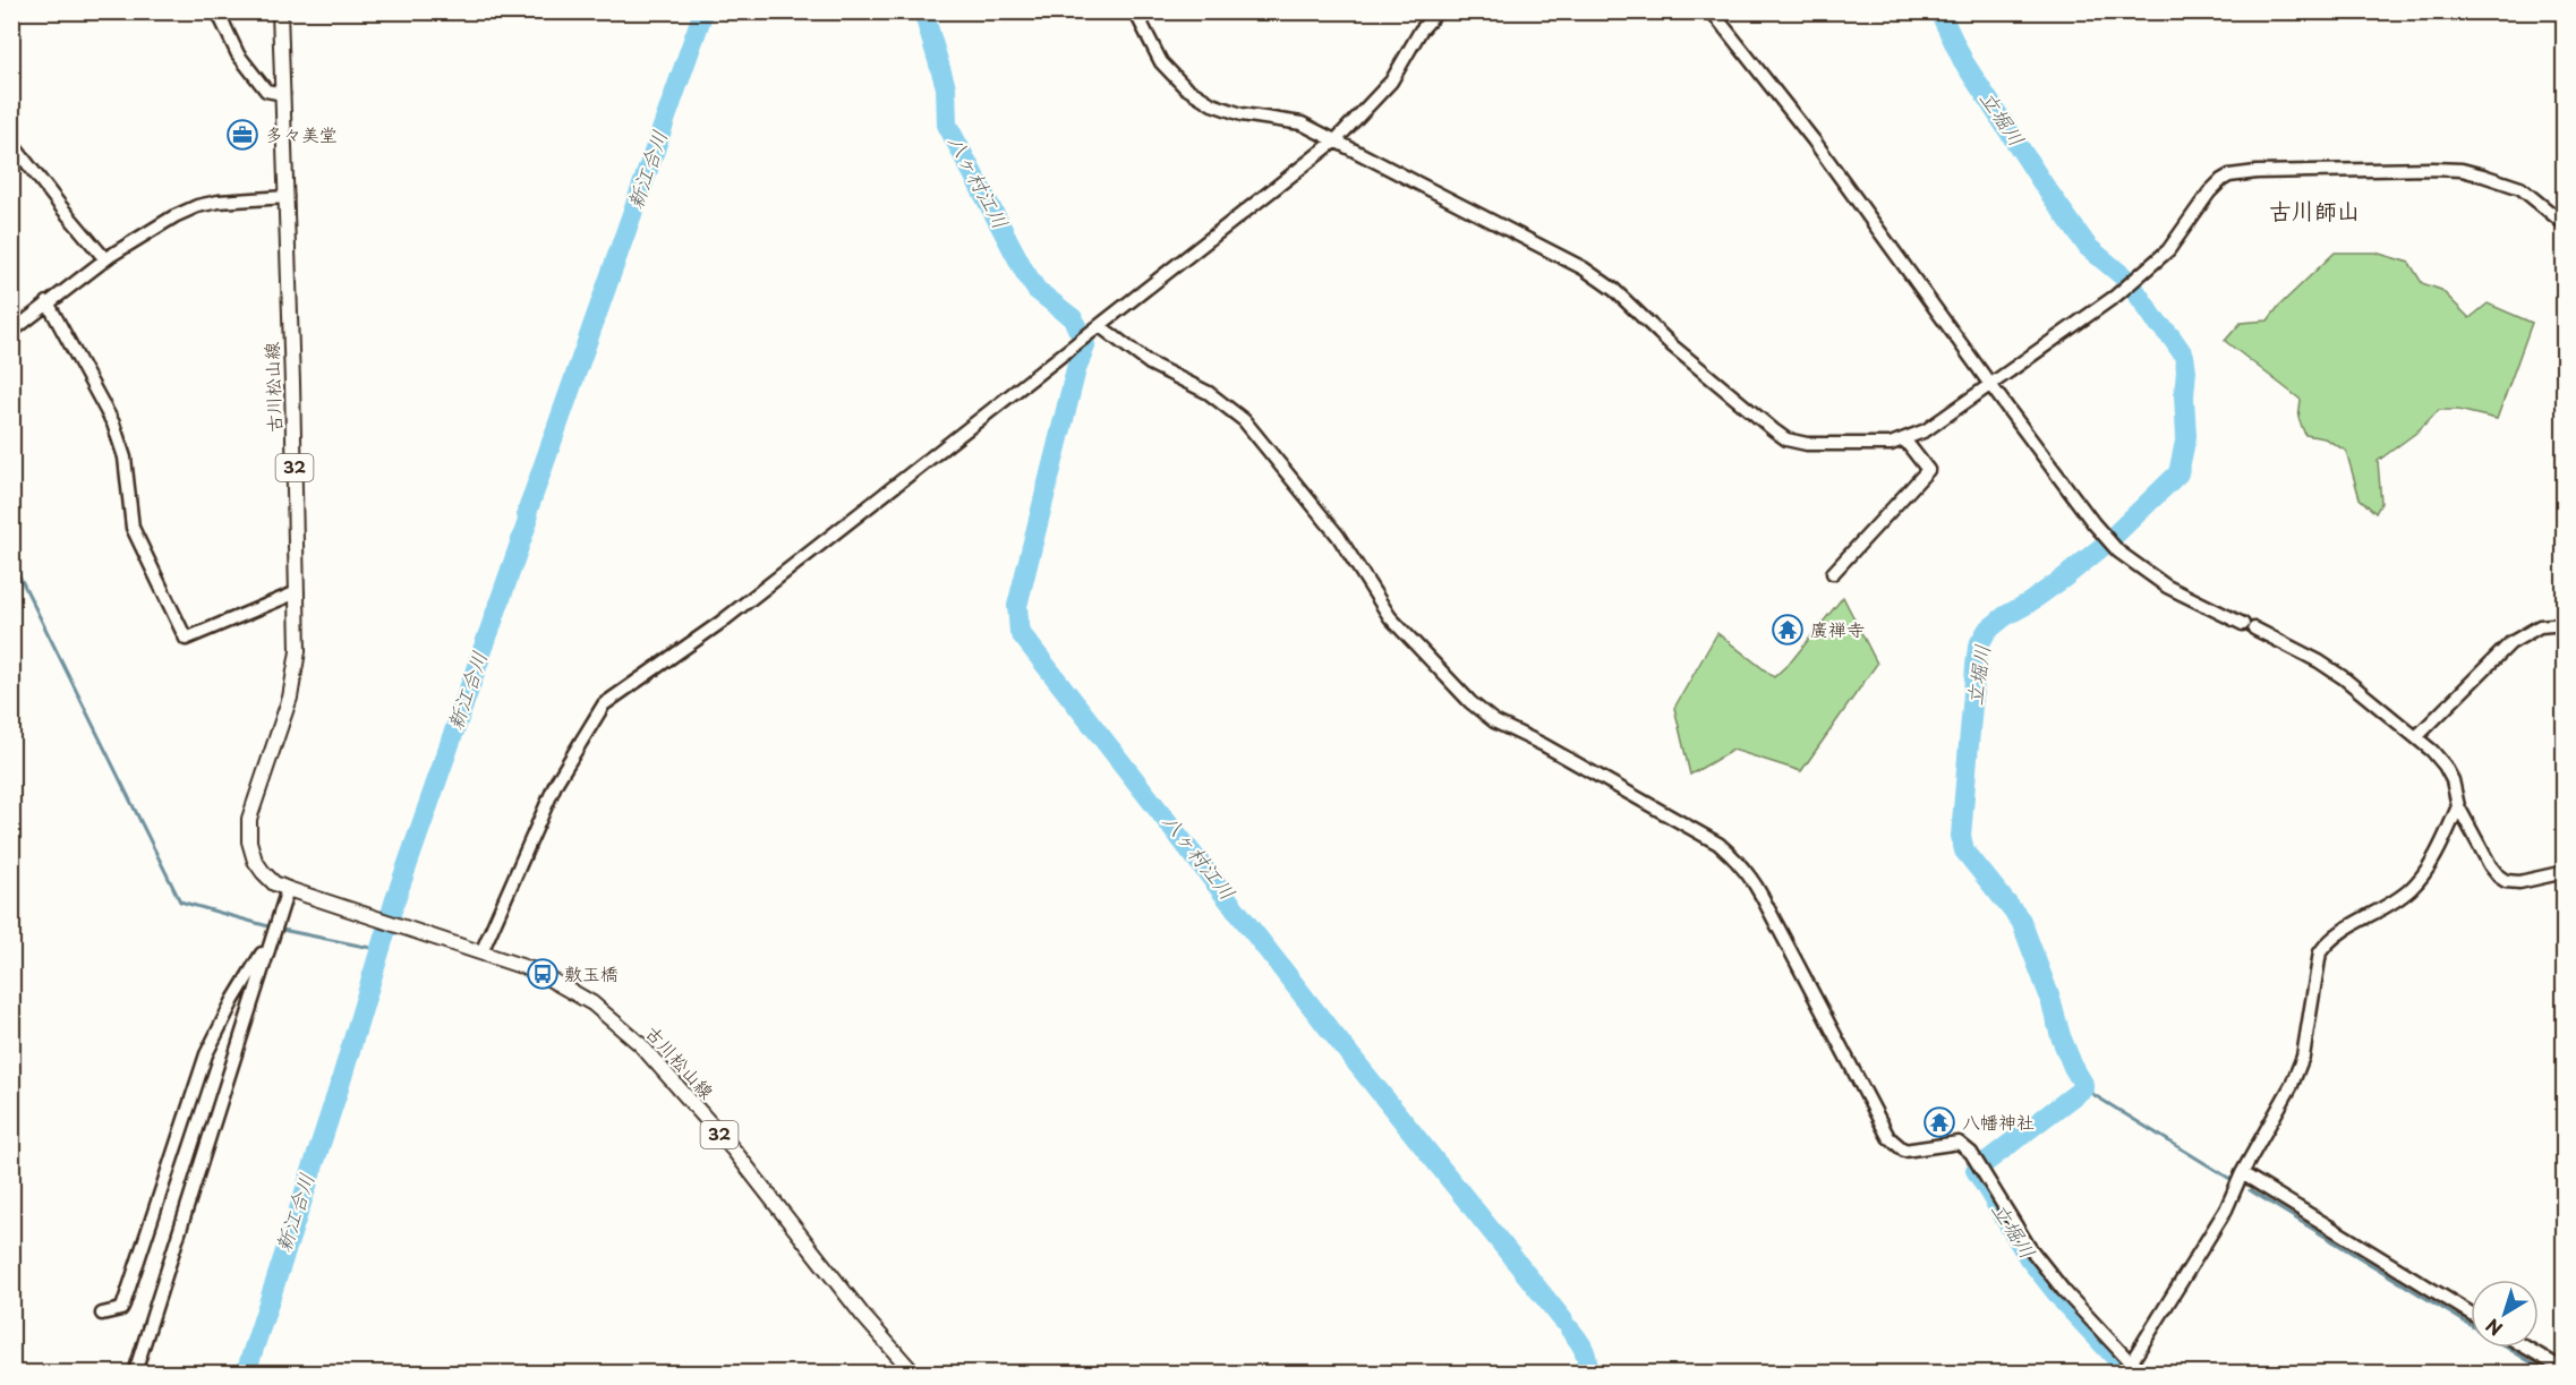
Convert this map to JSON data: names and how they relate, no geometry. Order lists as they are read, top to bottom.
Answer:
{
  "streets": {
    "main road": ["古川松山線", "32"]
  },
  "crossings": [
    ["古川松山線", "32"]
  ],
  "districts": ["古川師山"],
  "water": ["立堀川", "新江合川", "八ヶ村江川"],
  "places": {
    "office": ["多々美堂"],
    "temple": ["廣禅寺", "八幡神社"],
    "bus stop": ["敷玉橋"]
  },
  "north": "bottom left"
}
